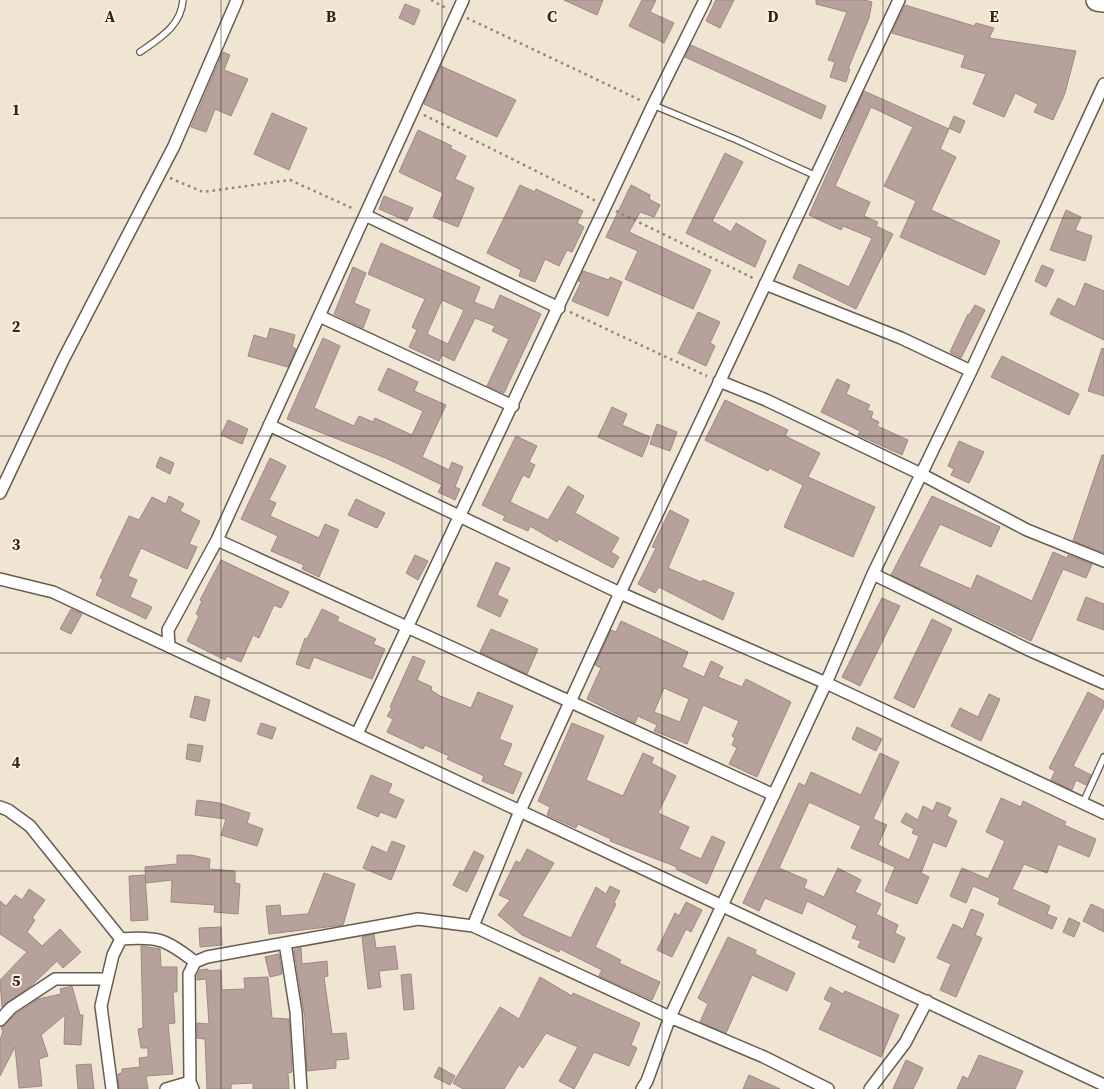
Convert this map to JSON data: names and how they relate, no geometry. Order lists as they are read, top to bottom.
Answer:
{
  "grid": {
    "columns": [
      "A",
      "B",
      "C",
      "D",
      "E"
    ],
    "rows": [
      "1",
      "2",
      "3",
      "4",
      "5"
    ]
  }
}
